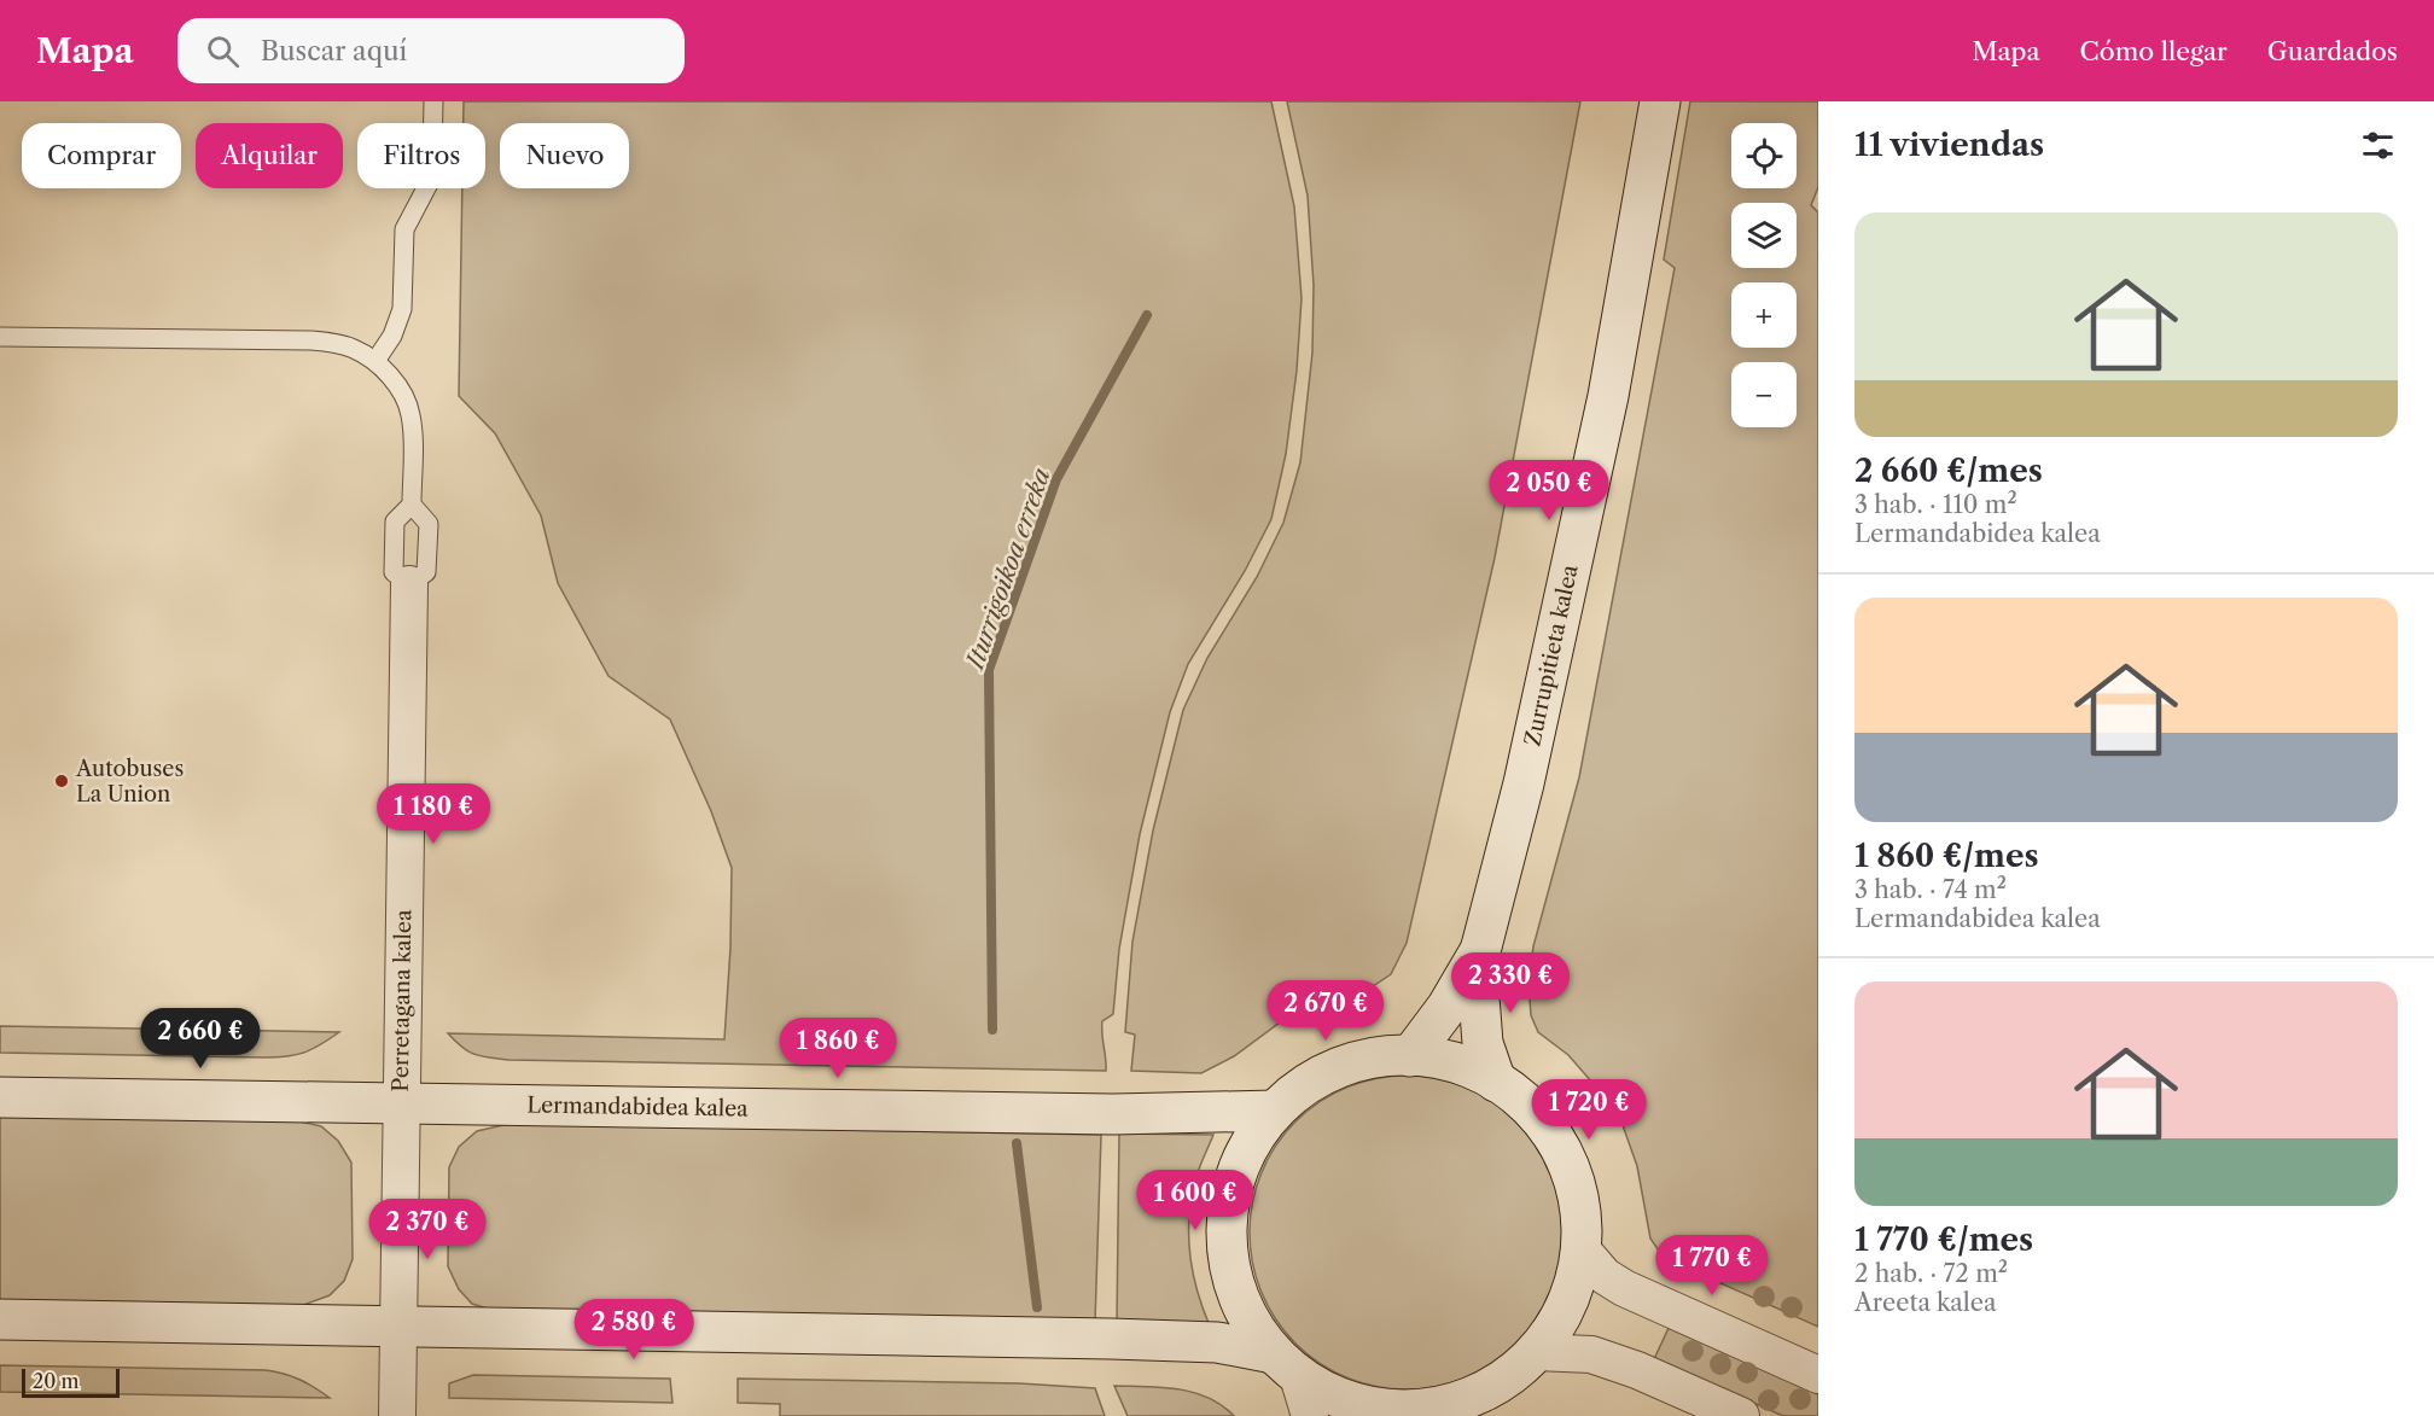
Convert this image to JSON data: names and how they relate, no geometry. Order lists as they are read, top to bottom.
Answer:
{
  "streets": {
    "street": ["Zurrupitieta kalea", "Perretagana kalea", "Lermandabidea kalea"]
  },
  "crossings": [
    ["Perretagana kalea", "Lermandabidea kalea"]
  ],
  "water": ["Iturrigoikoa erreka"],
  "places": ["Autobuses La Union"],
  "scale_bar": "20 m",
  "page": {
    "header": "Mapa",
    "search": "Buscar aquí",
    "nav": ["Mapa", "Cómo llegar", "Guardados"],
    "heading": "11 viviendas",
    "map_buttons": ["+", "−"],
    "chip": [
      "Comprar",
      "Alquilar",
      "Filtros",
      "Nuevo"
    ],
    "list": [
      {
        "name": "2 660 €/mes",
        "note": "3 hab. · 110 m² · Lermandabidea kalea"
      },
      {
        "name": "1 860 €/mes",
        "note": "3 hab. · 74 m² · Lermandabidea kalea"
      },
      {
        "name": "1 770 €/mes",
        "note": "2 hab. · 72 m² · Areeta kalea"
      }
    ],
    "price": [
      "2 050 €",
      "1 180 €",
      "2 330 €",
      "2 670 €",
      "2 660 €",
      "1 860 €",
      "1 720 €",
      "1 600 €",
      "2 370 €",
      "1 770 €",
      "2 580 €"
    ],
    "scale": "20 m"
  }
}
